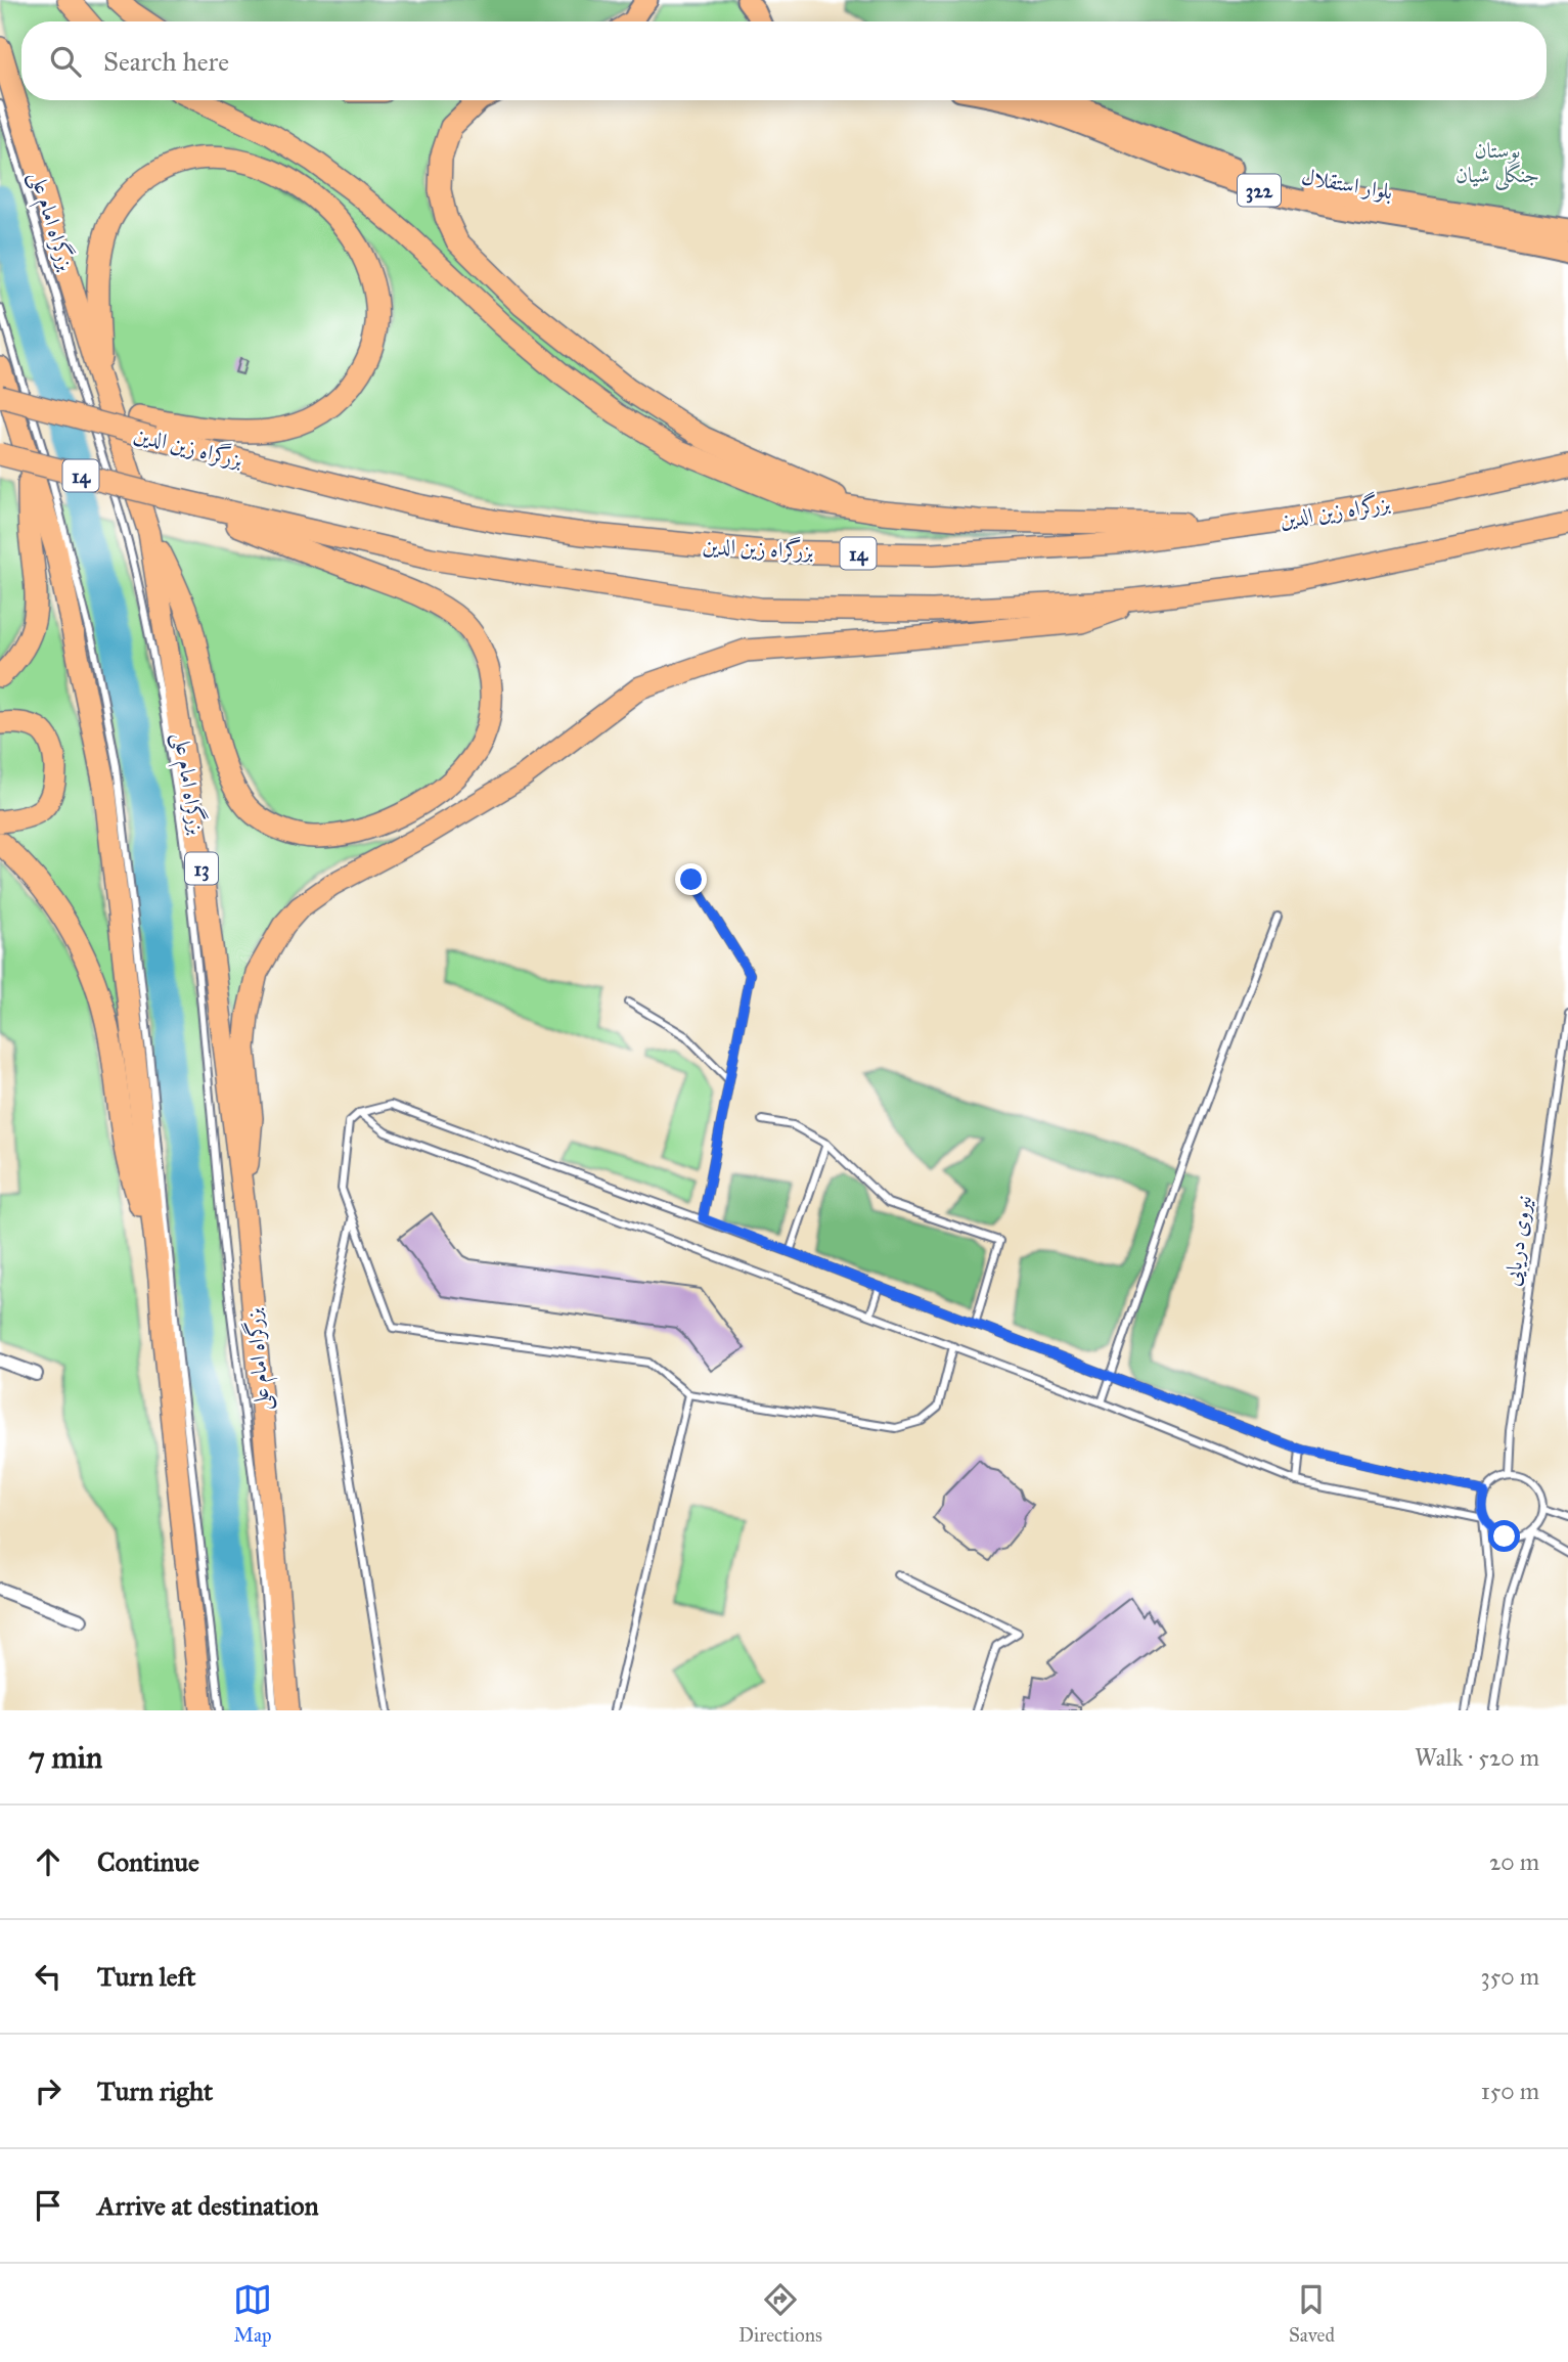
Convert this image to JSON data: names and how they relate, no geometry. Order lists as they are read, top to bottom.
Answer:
{
  "streets": {
    "highway": [
      "بزرگراه امام علی",
      "بزرگراه زین الدین",
      "14",
      "13"
    ],
    "main road": ["بلوار استقلال", "322"],
    "lane": ["نیروی دریایی"]
  },
  "parks": ["بوستان جنگلی شیان"],
  "page": {
    "search": "Search here",
    "heading": ["7 min", "Walk · 520 m"],
    "list": [
      ["Continue", "20 m"],
      ["Turn left", "350 m"],
      ["Turn right", "150 m"],
      "Arrive at destination"
    ],
    "nav": ["Map", "Directions", "Saved"]
  }
}
